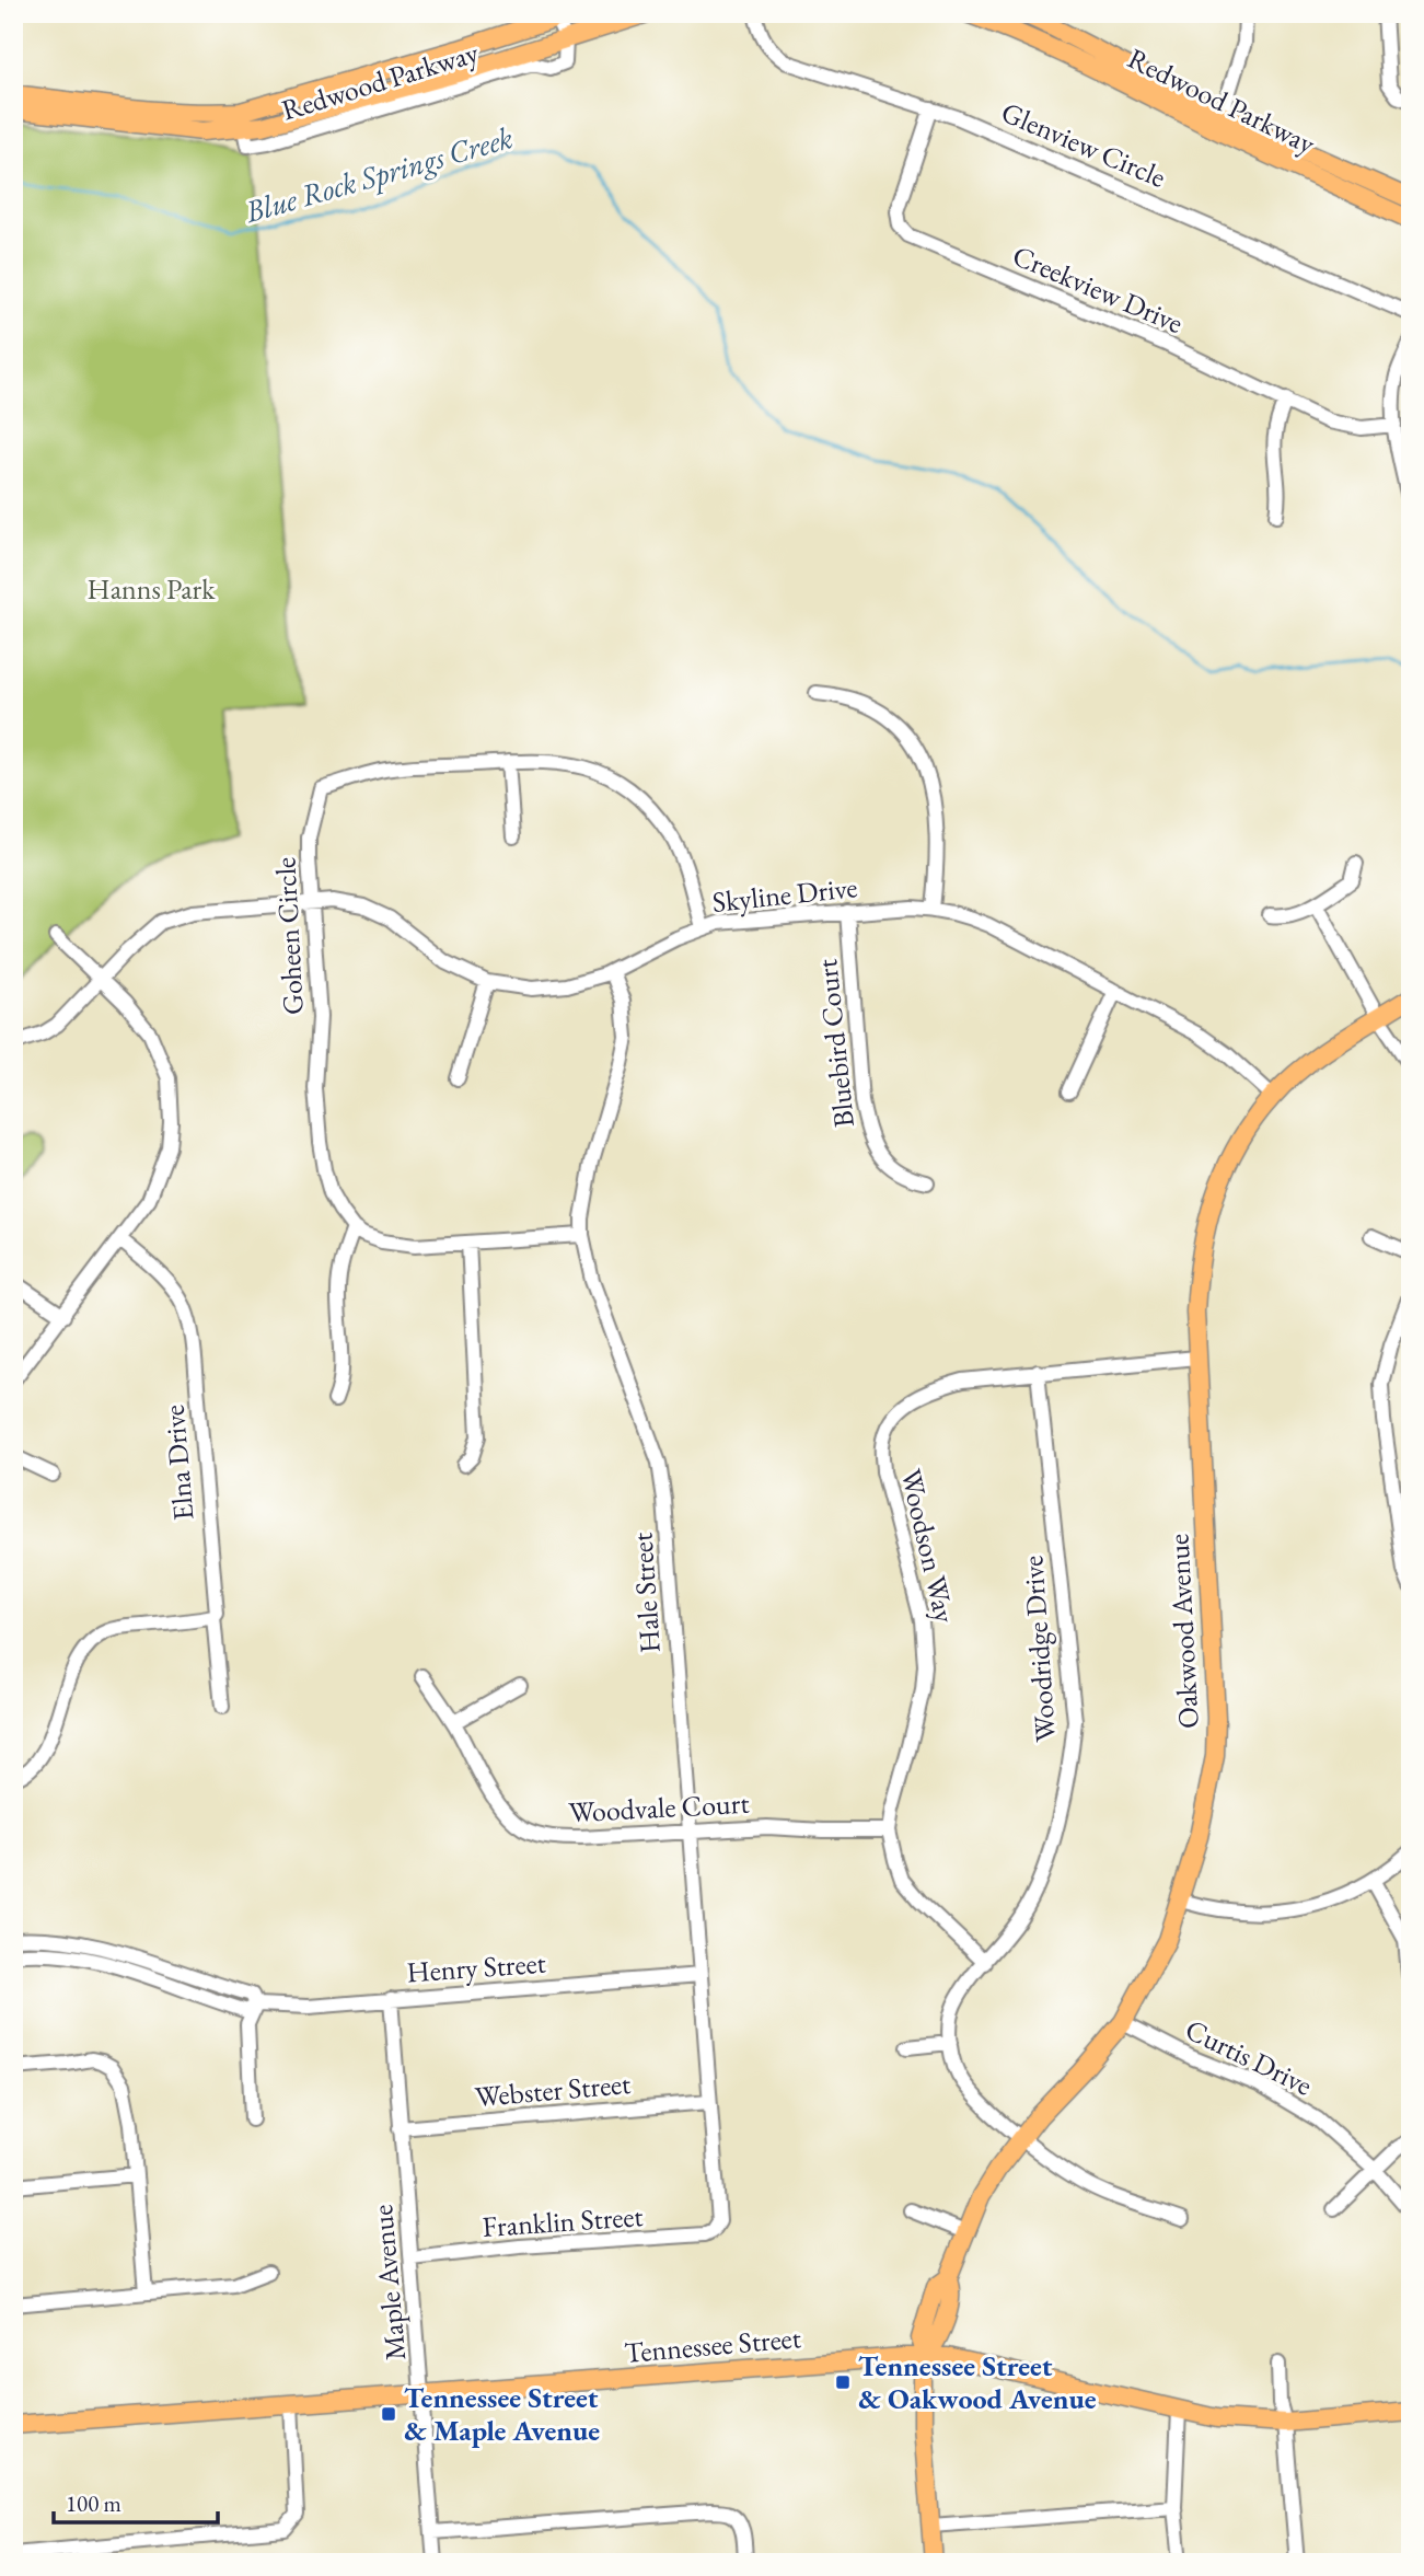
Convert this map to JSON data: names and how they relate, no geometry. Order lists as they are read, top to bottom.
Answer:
{
  "streets": {
    "main road": ["Redwood Parkway", "Oakwood Avenue", "Tennessee Street"],
    "street": [
      "Glenview Circle",
      "Creekview Drive",
      "Skyline Drive",
      "Goheen Circle",
      "Bluebird Court",
      "Elna Drive",
      "Woodson Way",
      "Hale Street",
      "Woodridge Drive",
      "Woodvale Court",
      "Henry Street",
      "Curtis Drive",
      "Webster Street",
      "Franklin Street",
      "Maple Avenue"
    ]
  },
  "crossings": [
    ["Glenview Circle", "Creekview Drive"],
    ["Skyline Drive", "Goheen Circle"],
    ["Skyline Drive", "Bluebird Court"],
    ["Skyline Drive", "Hale Street"],
    ["Skyline Drive", "Oakwood Avenue"],
    ["Woodson Way", "Oakwood Avenue"],
    ["Woodson Way", "Woodridge Drive"],
    ["Woodson Way", "Woodvale Court"],
    ["Hale Street", "Woodvale Court"],
    ["Hale Street", "Henry Street"],
    ["Hale Street", "Webster Street"],
    ["Hale Street", "Franklin Street"],
    ["Oakwood Avenue", "Woodridge Drive"],
    ["Oakwood Avenue", "Curtis Drive"],
    ["Oakwood Avenue", "Tennessee Street"],
    ["Henry Street", "Maple Avenue"],
    ["Webster Street", "Maple Avenue"],
    ["Franklin Street", "Maple Avenue"],
    ["Maple Avenue", "Tennessee Street"]
  ],
  "water": ["Blue Rock Springs Creek"],
  "parks": ["Hanns Park"],
  "places": {
    "transit": ["Tennessee Street & Oakwood Avenue", "Tennessee Street & Maple Avenue"]
  },
  "scale_bar": "100 m"
}
